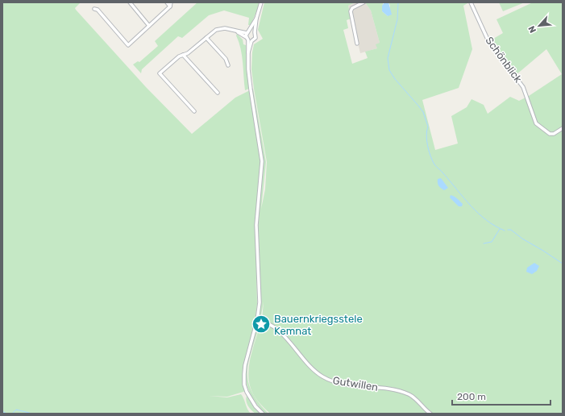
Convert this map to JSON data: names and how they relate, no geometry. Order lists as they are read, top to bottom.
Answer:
{
  "streets": {
    "street": ["Schönblick", "Gutwillen"]
  },
  "places": {
    "place": ["Bauernkriegsstele Kemnat"]
  },
  "scale_bar": "200 m",
  "north": "bottom left"
}
